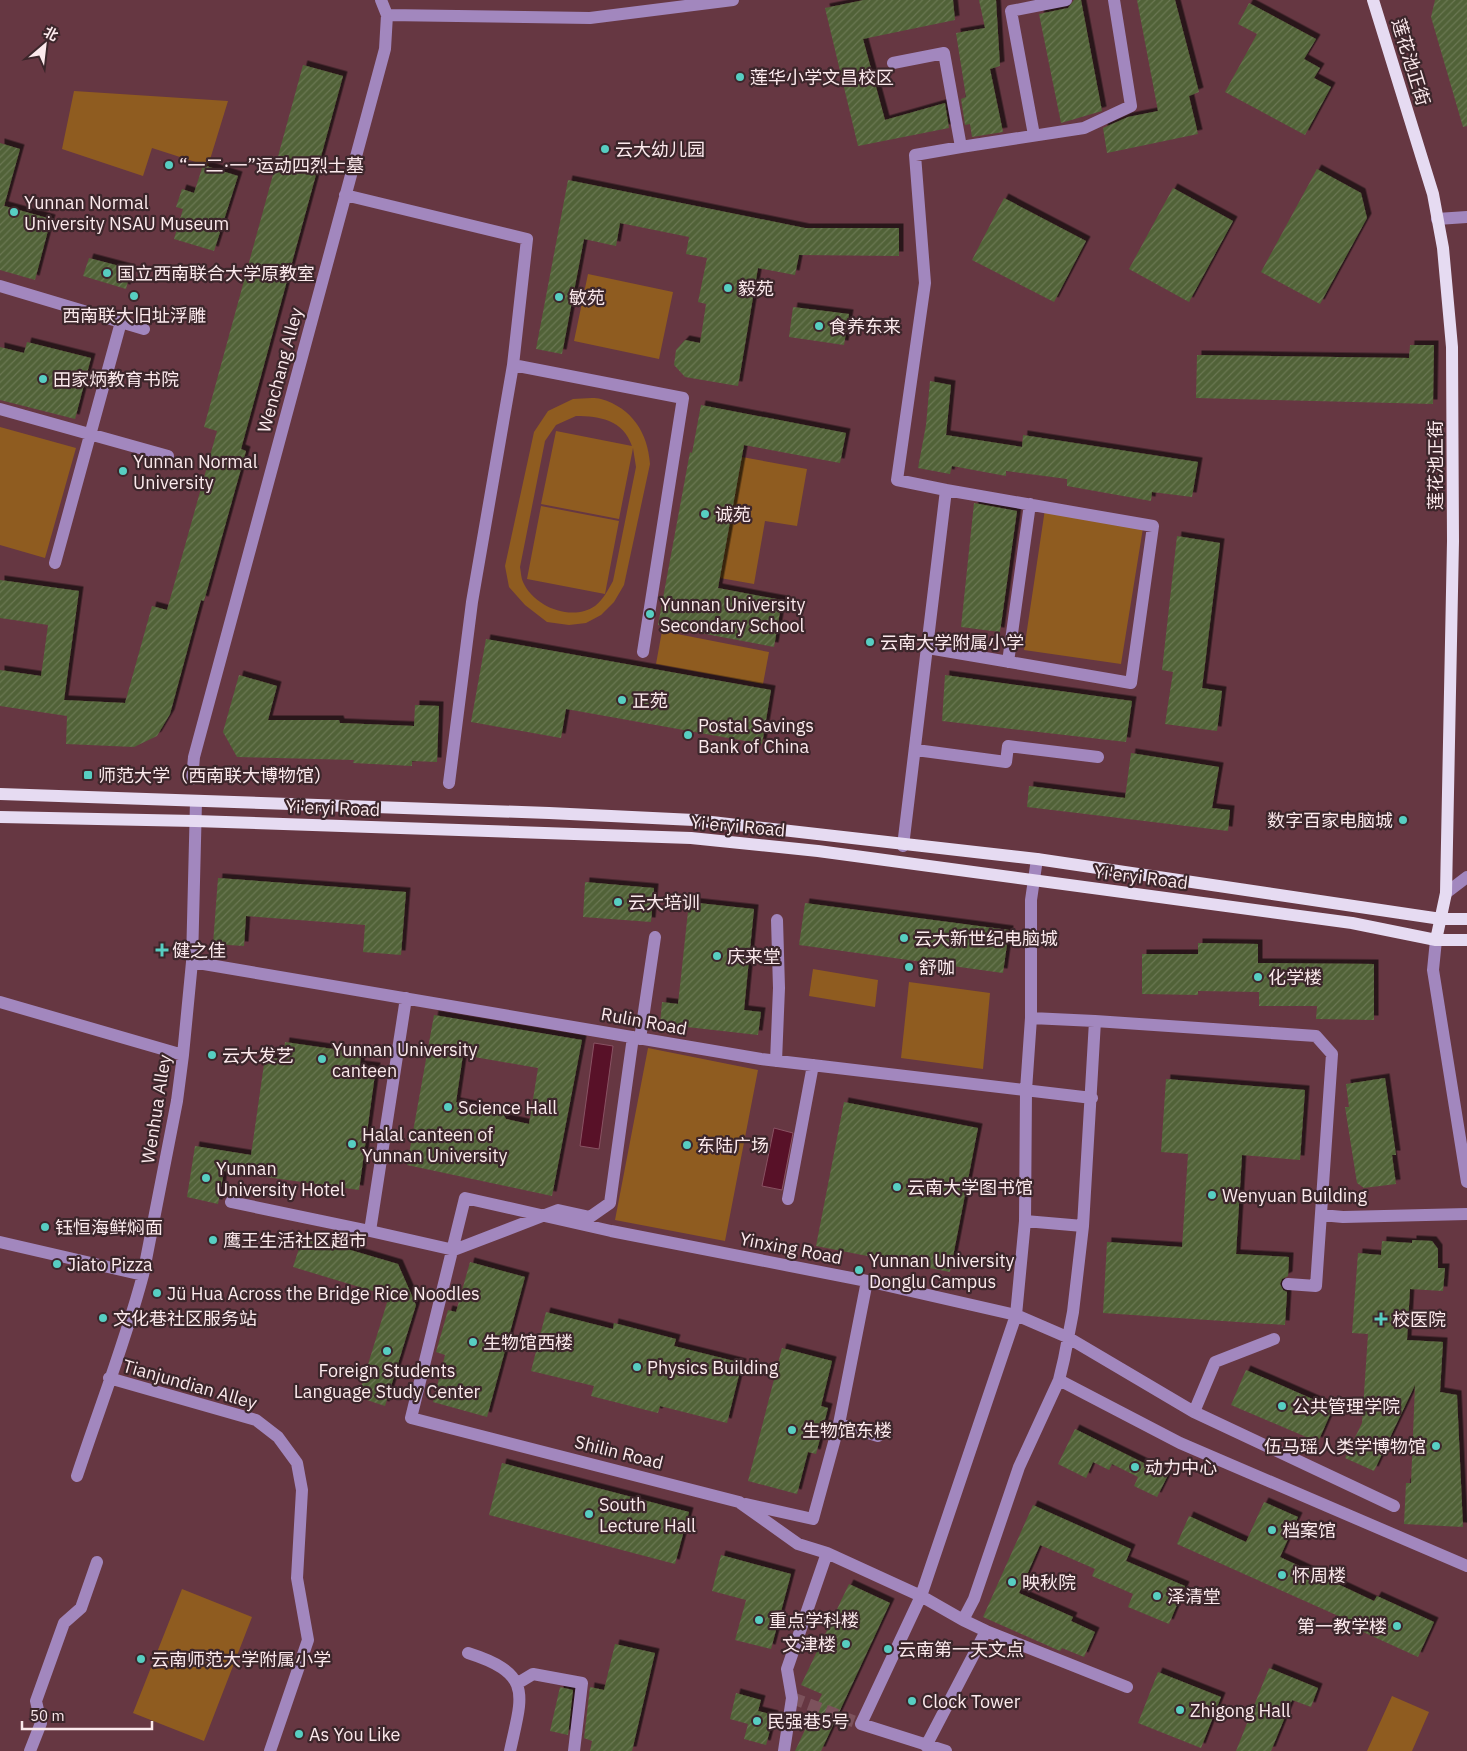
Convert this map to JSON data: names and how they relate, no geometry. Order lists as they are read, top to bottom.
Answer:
{
  "streets": {
    "main road": ["莲花池正街", "Yi'eryi Road"],
    "street": [
      "Wenchang Alley",
      "Rulin Road",
      "Wenhua Alley",
      "Yinxing Road",
      "Tianjundian Alley",
      "Shilin Road"
    ]
  },
  "crossings": [
    ["莲花池正街", "Yi'eryi Road"],
    ["Yi'eryi Road", "Wenhua Alley"],
    ["Rulin Road", "Wenhua Alley"],
    ["Wenhua Alley", "Tianjundian Alley"],
    ["Yinxing Road", "Shilin Road"]
  ],
  "places": {
    "other": [
      "莲华小学文昌校区",
      "云大幼儿园",
      "“一二·一”运动四烈士墓",
      "Yunnan Normal University NSAU Museum",
      "国立西南联合大学原教室",
      "毅苑",
      "西南联大旧址浮雕",
      "敏苑",
      "食养东来",
      "田家炳教育书院",
      "Yunnan Normal University",
      "诚苑",
      "Yunnan University Secondary School",
      "云南大学附属小学",
      "正苑",
      "Postal Savings Bank of China",
      "数字百家电脑城",
      "云大培训",
      "云大新世纪电脑城",
      "庆来堂",
      "舒咖",
      "化学楼",
      "云大发艺",
      "Yunnan University canteen",
      "Science Hall",
      "Halal canteen of Yunnan University",
      "东陆广场",
      "Yunnan University Hotel",
      "云南大学图书馆",
      "Wenyuan Building",
      "钰恒海鲜焖面",
      "鹰王生活社区超市",
      "Jiato Pizza",
      "Yunnan University Donglu Campus",
      "Jü Hua Across the Bridge Rice Noodles",
      "文化巷社区服务站",
      "生物馆西楼",
      "Foreign Students Language Study Center",
      "Physics Building",
      "公共管理学院",
      "生物馆东楼",
      "伍马瑶人类学博物馆",
      "动力中心",
      "South Lecture Hall",
      "档案馆",
      "怀周楼",
      "映秋院",
      "泽清堂",
      "重点学科楼",
      "第一教学楼",
      "文津楼",
      "云南第一天文点",
      "云南师范大学附属小学",
      "Clock Tower",
      "Zhigong Hall",
      "民强巷5号",
      "As You Like"
    ],
    "transit": ["师范大学（西南联大博物馆）"],
    "health": ["健之佳", "校医院"]
  },
  "scale_bar": "50 m",
  "north": "top right"
}
